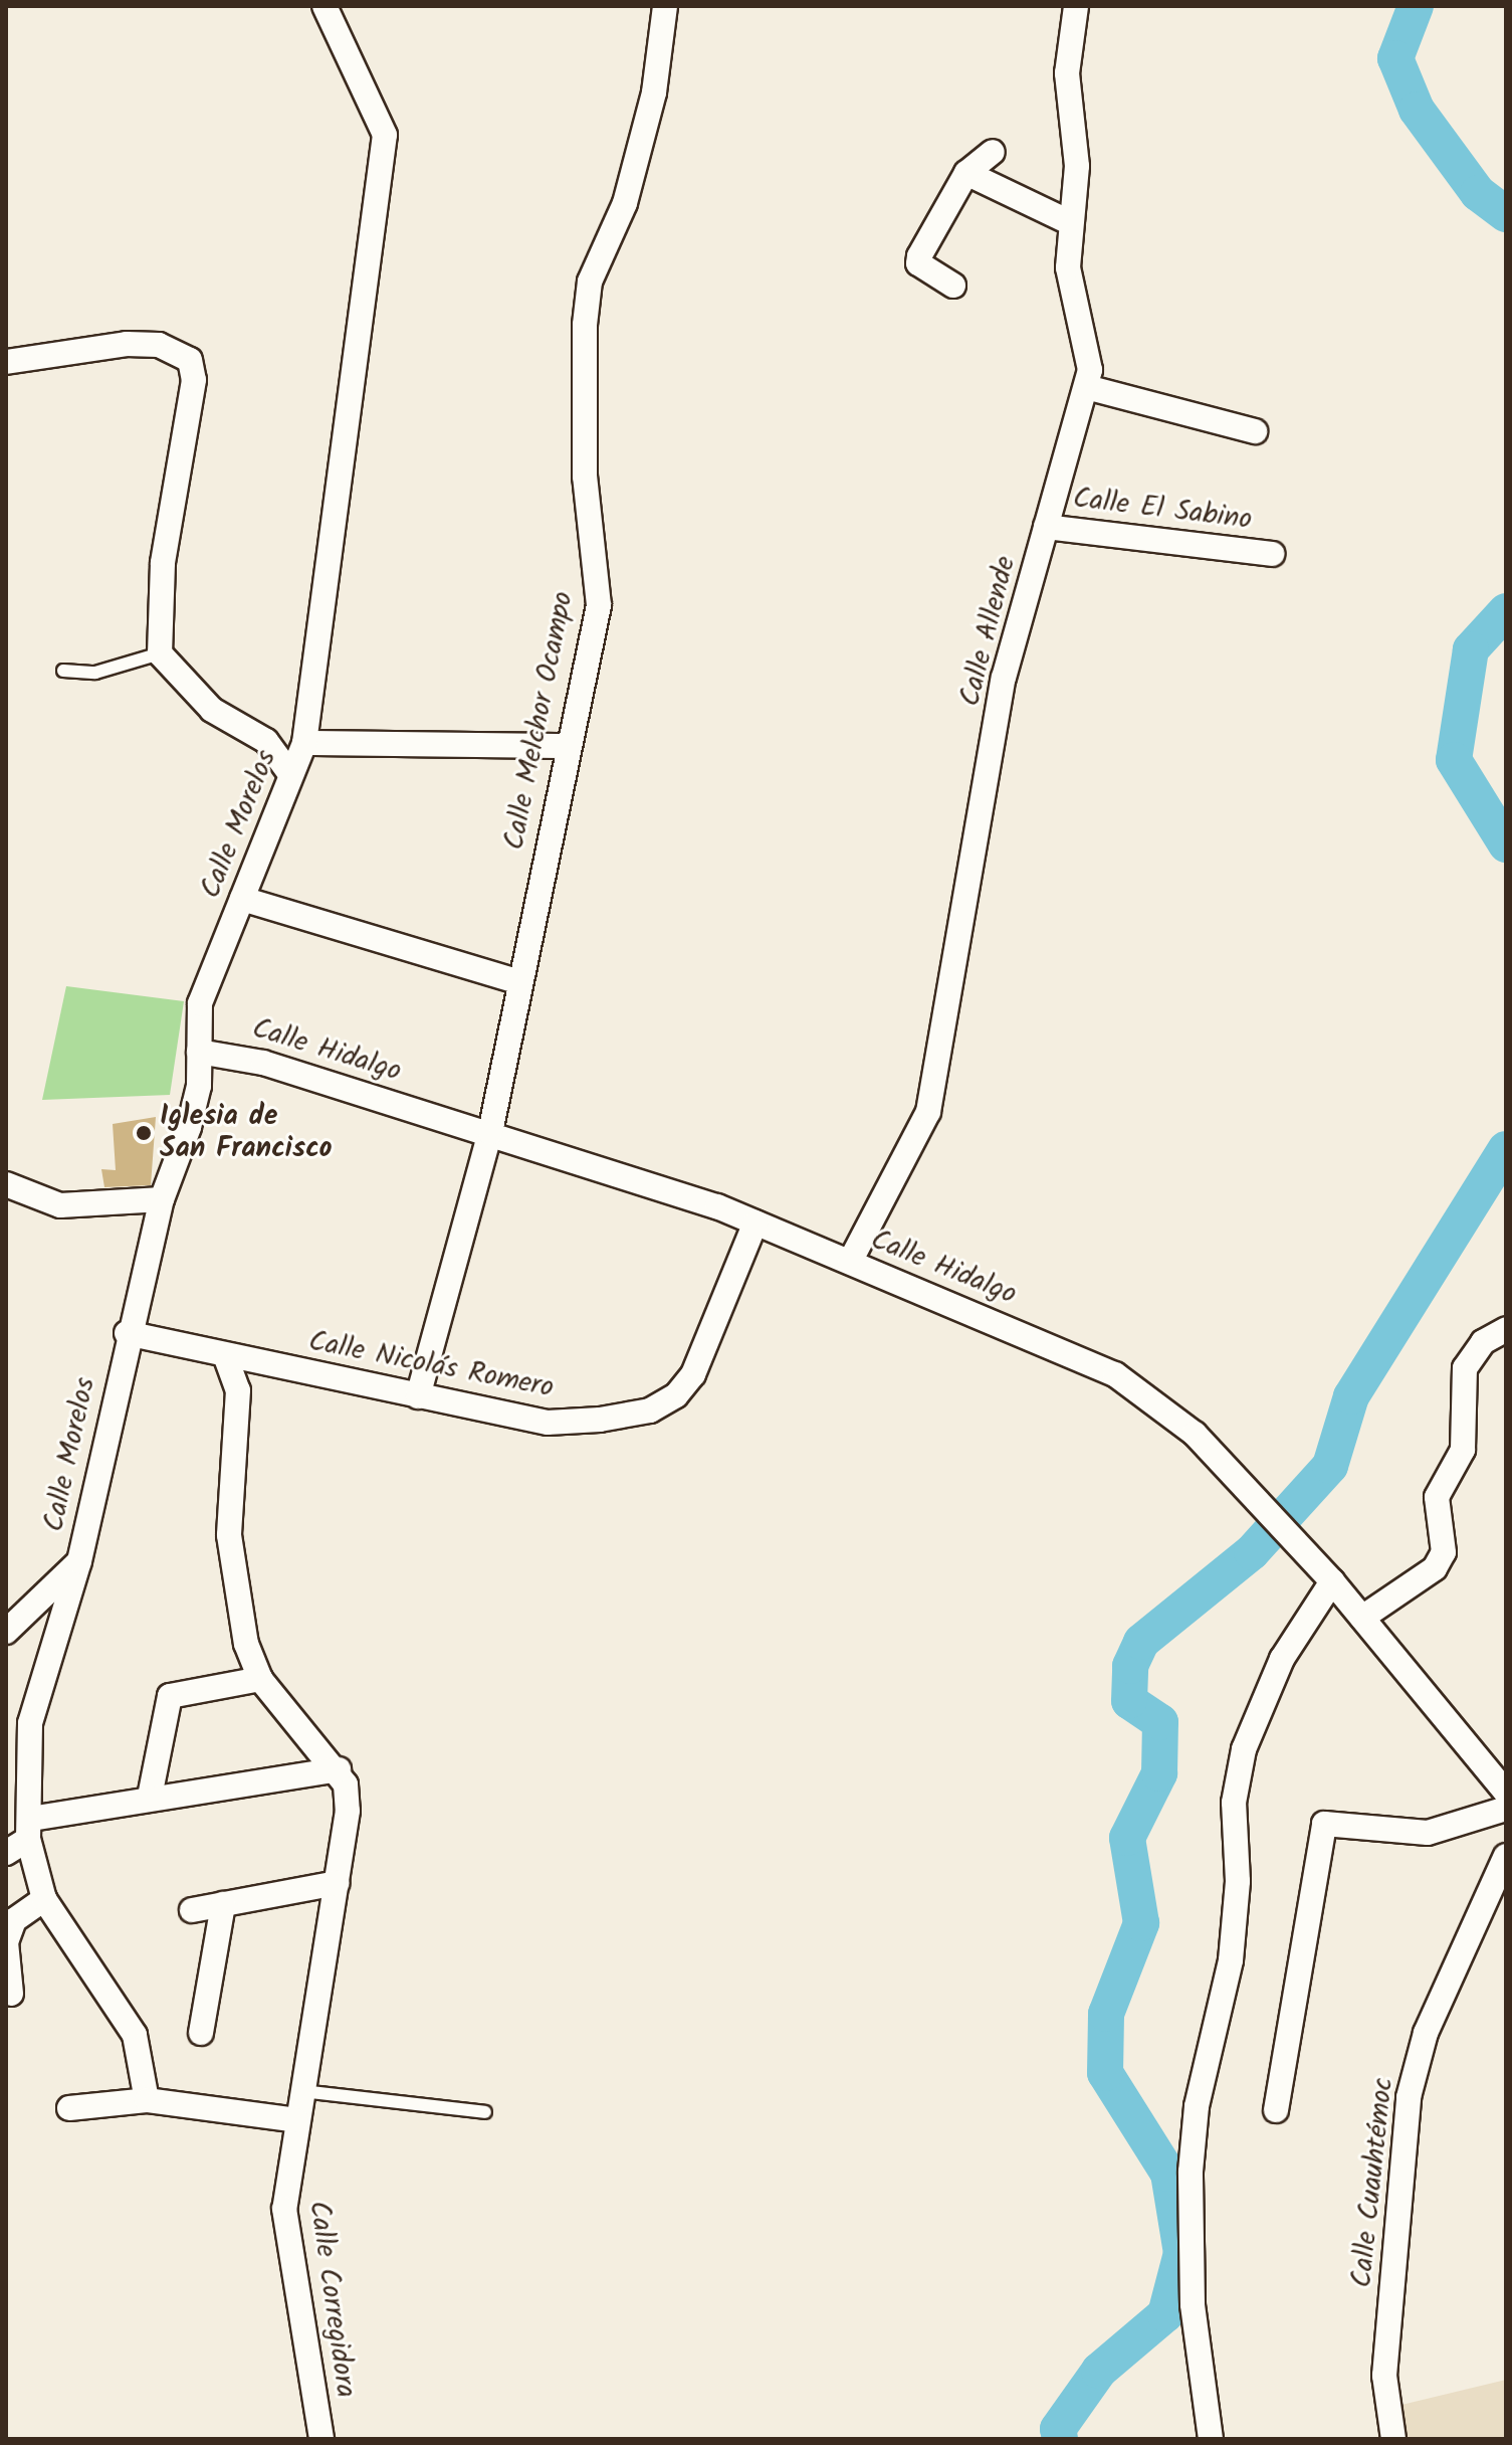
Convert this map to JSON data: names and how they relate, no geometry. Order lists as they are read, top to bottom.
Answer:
{
  "streets": {
    "street": [
      "Calle El Sabino",
      "Calle Allende",
      "Calle Melchor Ocampo",
      "Calle Morelos",
      "Calle Hidalgo",
      "Calle Nicolás Romero",
      "Calle Cuauhtémoc",
      "Calle Corregidora"
    ]
  },
  "crossings": [
    ["Calle El Sabino", "Calle Allende"],
    ["Calle Allende", "Calle Hidalgo"],
    ["Calle Melchor Ocampo", "Calle Hidalgo"],
    ["Calle Melchor Ocampo", "Calle Nicolás Romero"],
    ["Calle Morelos", "Calle Hidalgo"],
    ["Calle Morelos", "Calle Nicolás Romero"],
    ["Calle Hidalgo", "Calle Nicolás Romero"]
  ],
  "places": ["Iglesia de San Francisco"]
}
